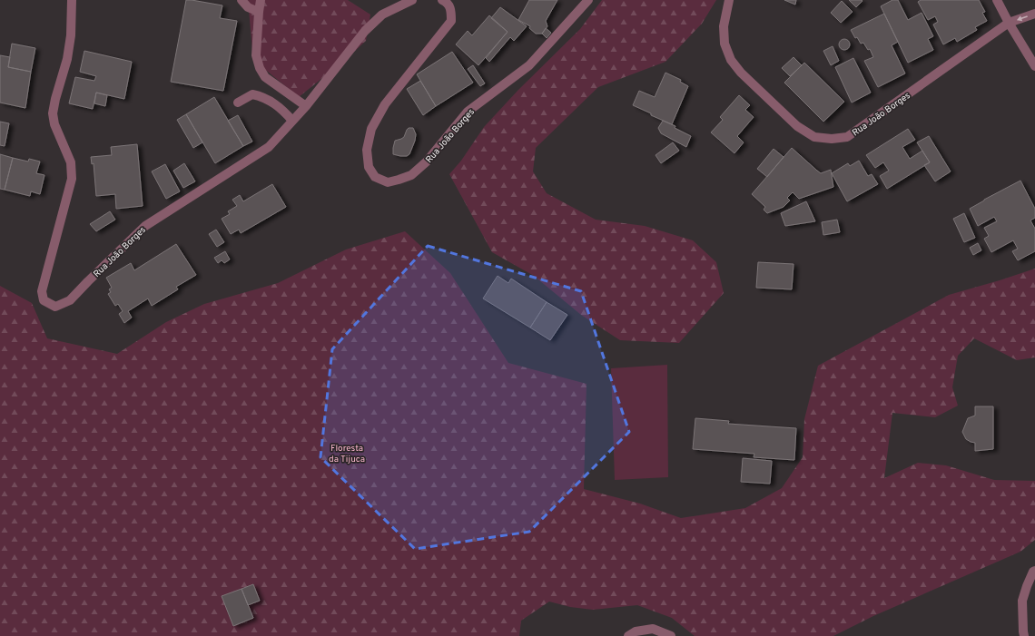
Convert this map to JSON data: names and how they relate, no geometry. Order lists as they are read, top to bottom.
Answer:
{
  "streets": {
    "street": ["Rua João Borges"]
  },
  "parks": ["Floresta da Tijuca"]
}
